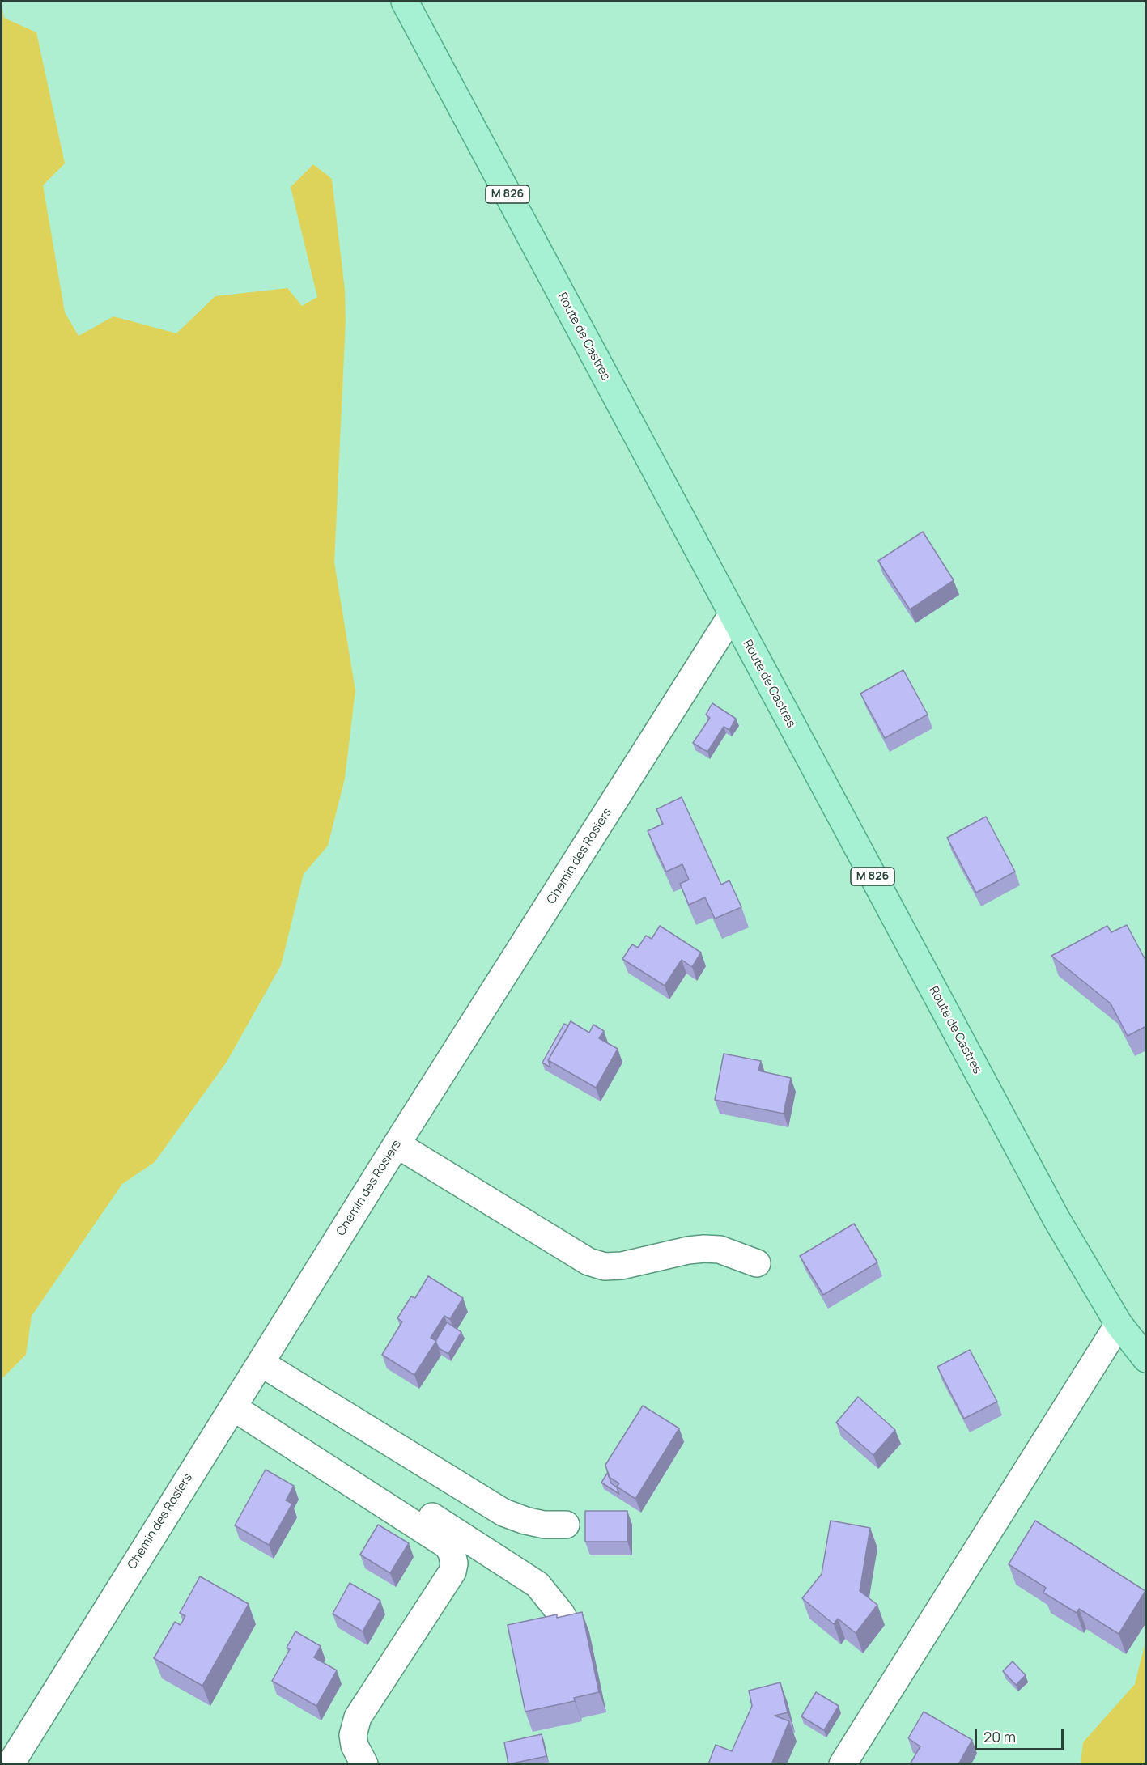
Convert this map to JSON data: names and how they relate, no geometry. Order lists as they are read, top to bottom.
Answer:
{
  "streets": {
    "main road": ["M 826", "Route de Castres"],
    "street": ["Chemin des Rosiers"]
  },
  "crossings": [
    ["Route de Castres", "Chemin des Rosiers"]
  ],
  "scale_bar": "20 m"
}
